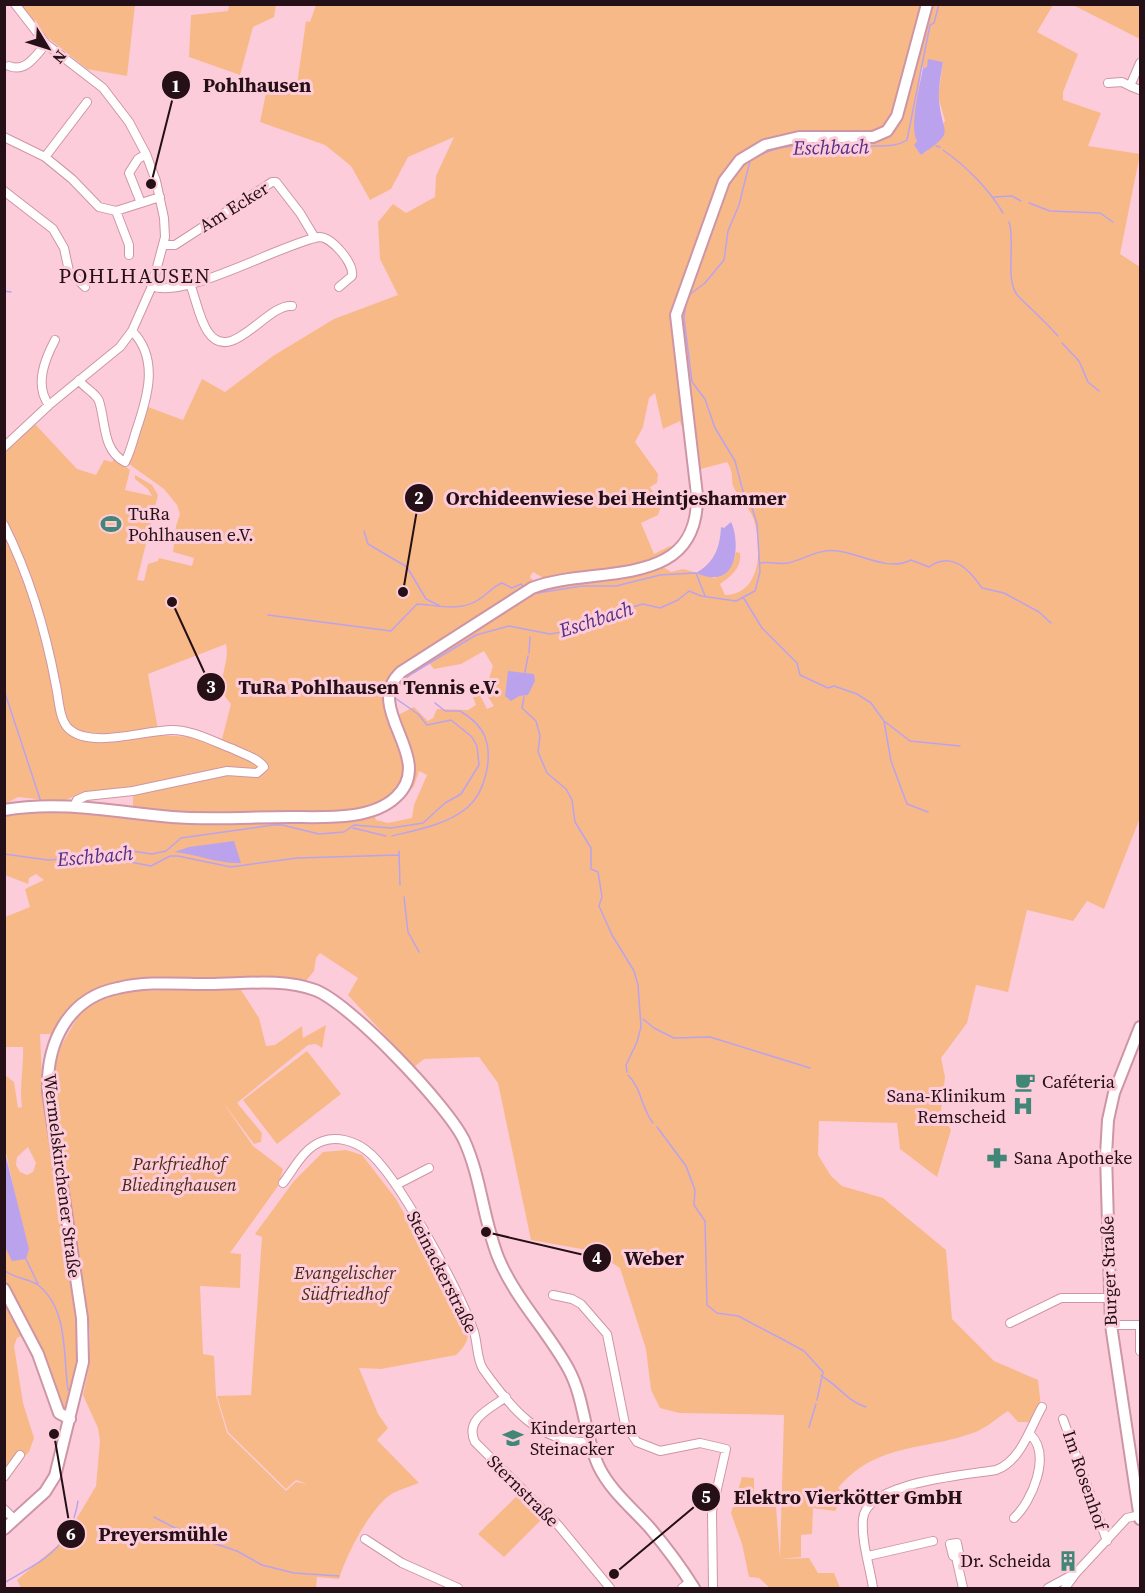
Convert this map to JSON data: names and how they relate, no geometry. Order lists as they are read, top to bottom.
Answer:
{
  "streets": {
    "main road": ["Wermelskirchener Straße", "Burger Straße"],
    "street": [
      "Am Ecker",
      "Steinackerstraße",
      "Im Rosenhof",
      "Sternstraße"
    ]
  },
  "crossings": [
    ["Wermelskirchener Straße", "Steinackerstraße"],
    ["Steinackerstraße", "Sternstraße"]
  ],
  "districts": ["POHLHAUSEN"],
  "water": ["Eschbach"],
  "parks": ["Parkfriedhof Bliedinghausen", "Evangelischer Südfriedhof"],
  "places": {
    "other": [
      "Pohlhausen",
      "Orchideenwiese bei Heintjeshammer",
      "TuRa Pohlhausen Tennis e.V.",
      "Weber",
      "Preyersmühle",
      "Elektro Vierkötter GmbH"
    ],
    "sports": ["TuRa Pohlhausen e.V."],
    "cafe": ["Caféteria"],
    "hospital": ["Sana-Klinikum Remscheid"],
    "pharmacy": ["Sana Apotheke"],
    "school or university": ["Kindergarten Steinacker"],
    "building": ["Dr. Scheida"]
  },
  "north": "bottom right"
}
